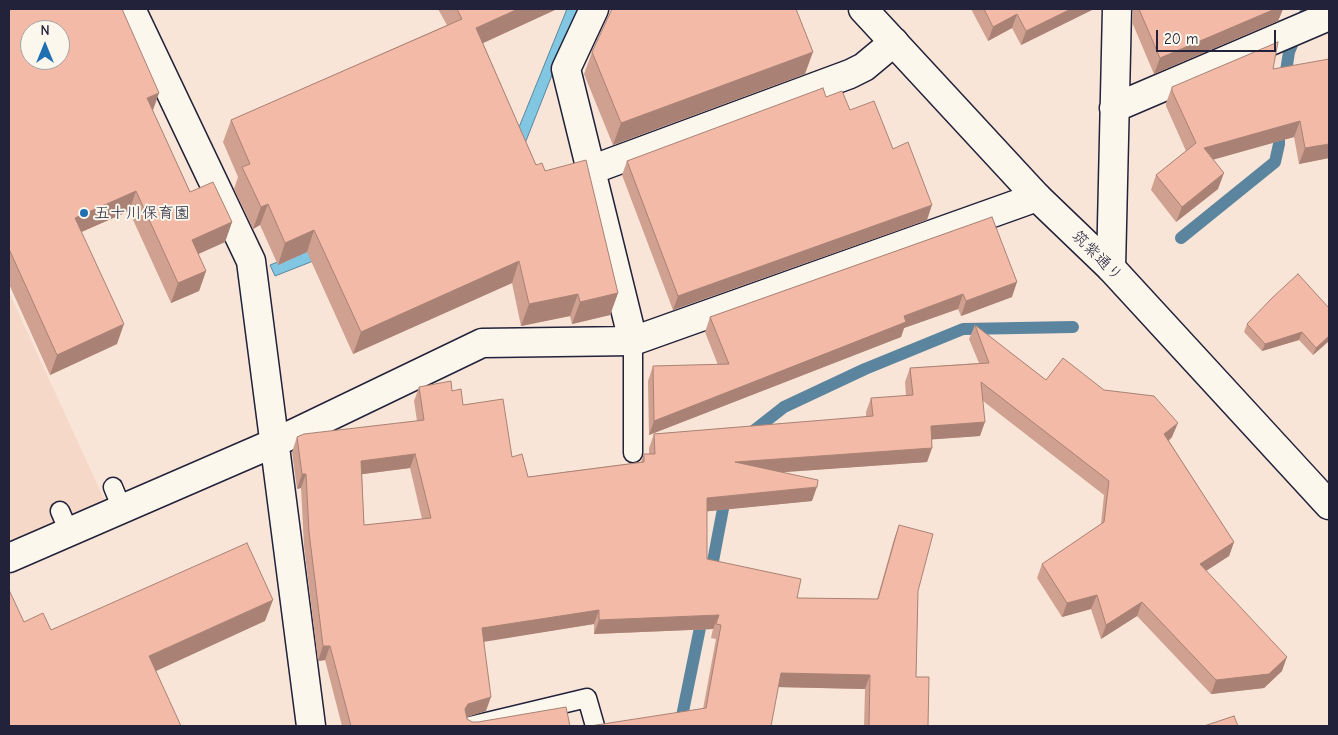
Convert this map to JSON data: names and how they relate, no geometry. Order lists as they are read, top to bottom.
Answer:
{
  "streets": {
    "street": ["筑紫通り"]
  },
  "places": ["五十川保育園"],
  "scale_bar": "20 m",
  "north": "top"
}
